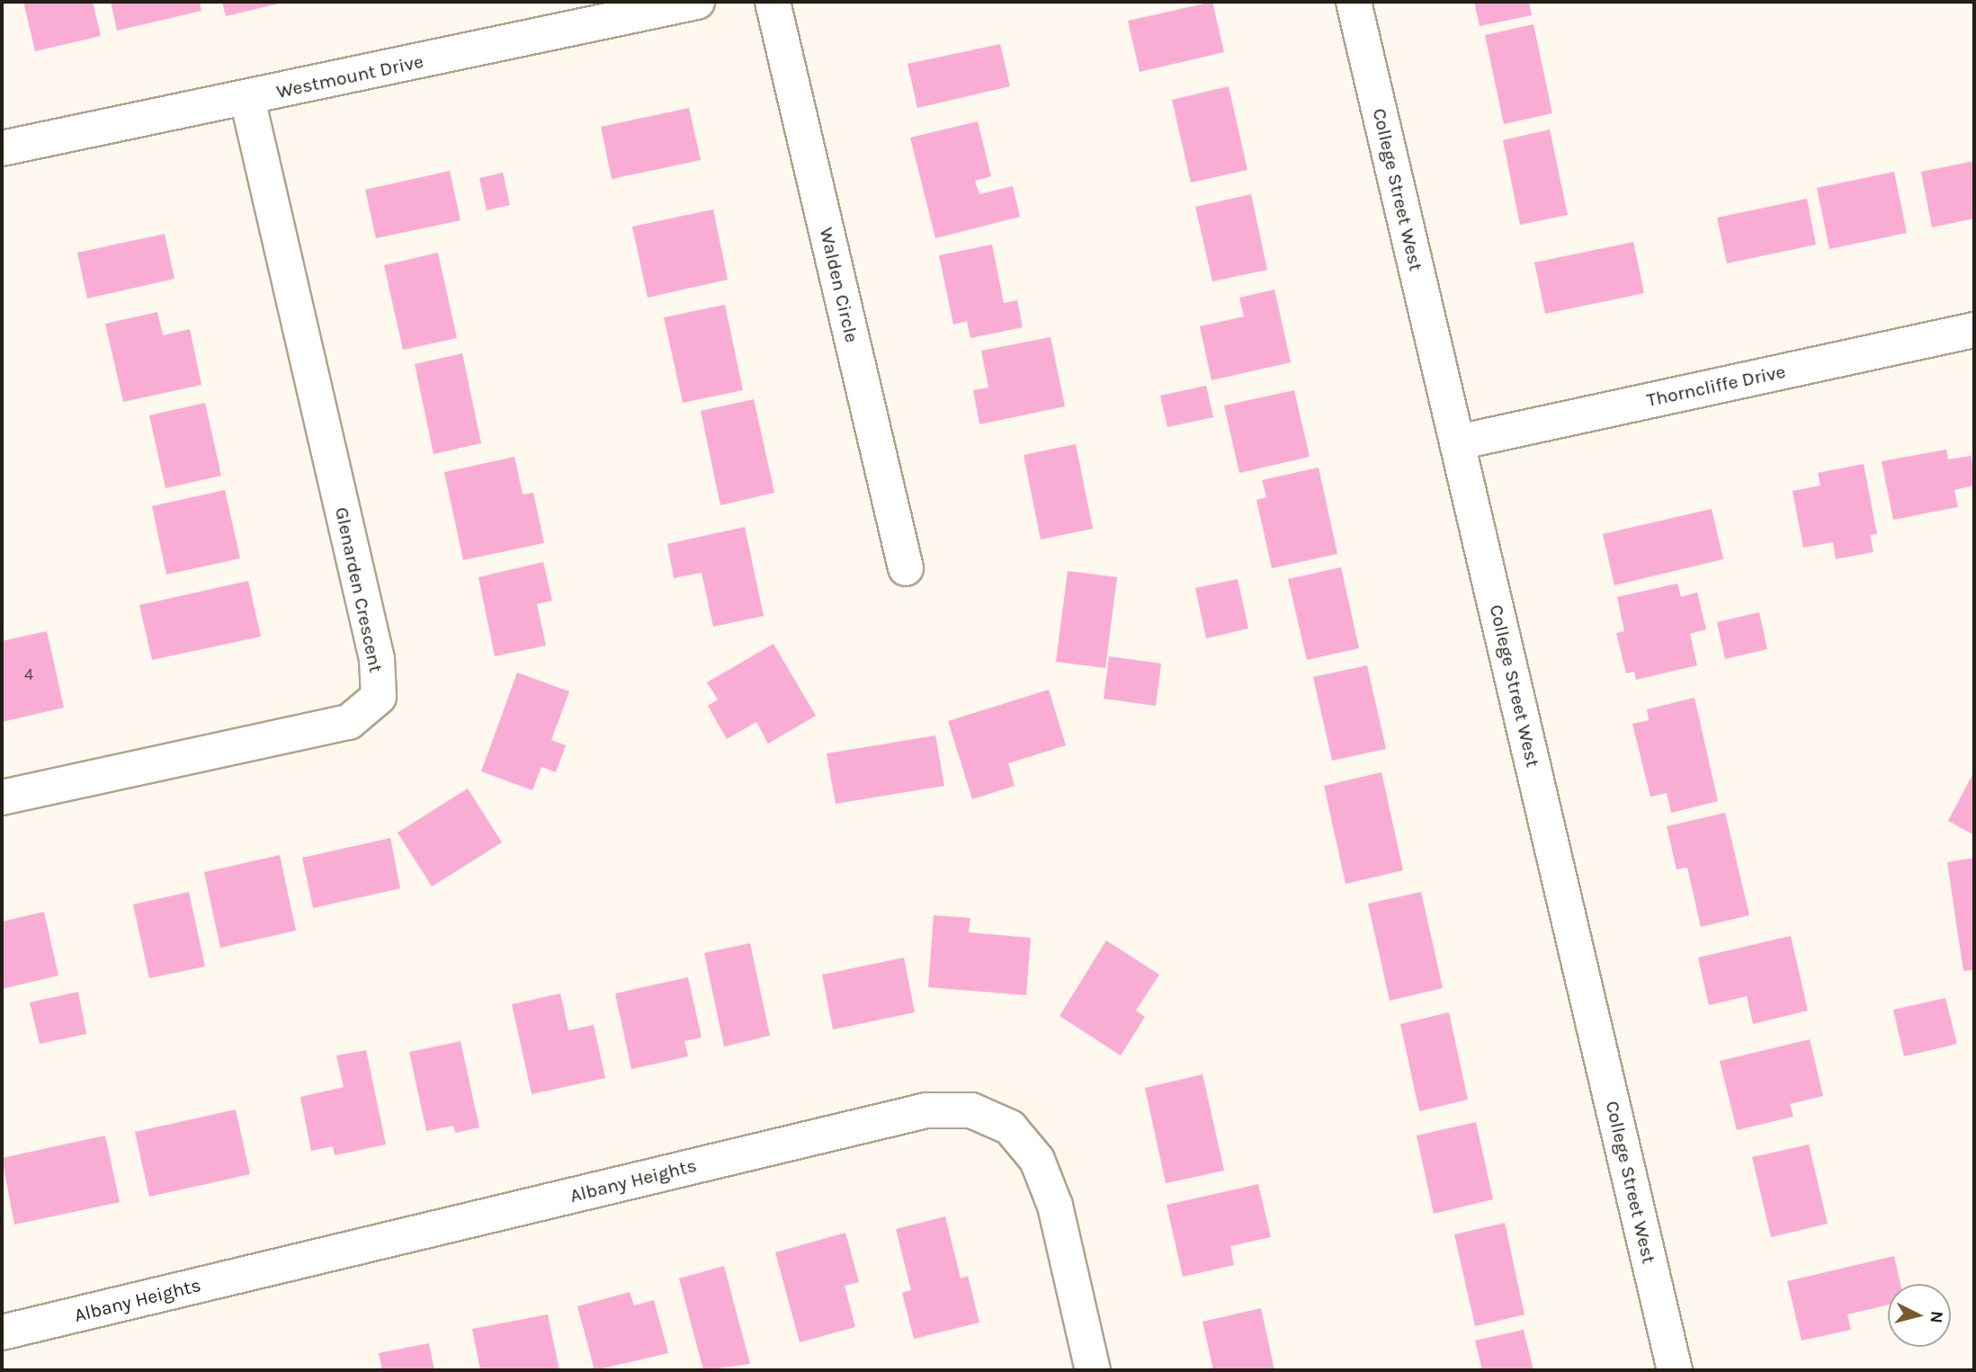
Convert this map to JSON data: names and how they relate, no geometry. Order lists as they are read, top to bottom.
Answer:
{
  "streets": {
    "street": [
      "Westmount Drive",
      "College Street West",
      "Walden Circle",
      "Thorncliffe Drive",
      "Glenarden Crescent",
      "Albany Heights"
    ]
  },
  "crossings": [
    ["Westmount Drive", "Glenarden Crescent"],
    ["College Street West", "Thorncliffe Drive"]
  ],
  "house_numbers": ["4"],
  "north": "right"
}
